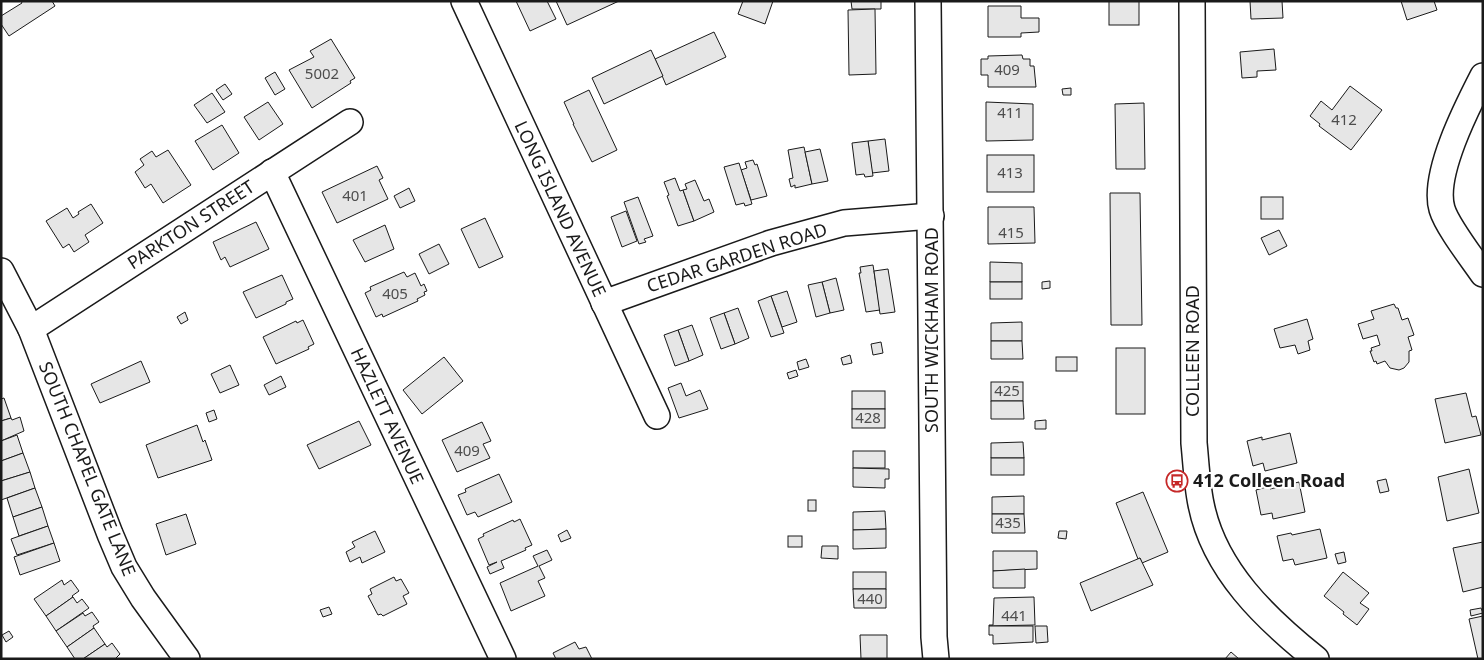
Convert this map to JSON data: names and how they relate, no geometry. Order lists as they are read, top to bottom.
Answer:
{
  "streets": {
    "street": [
      "LONG ISLAND AVENUE",
      "PARKTON STREET",
      "CEDAR GARDEN ROAD",
      "SOUTH WICKHAM ROAD",
      "COLLEEN ROAD",
      "HAZLETT AVENUE",
      "SOUTH CHAPEL GATE LANE"
    ]
  },
  "crossings": [
    ["LONG ISLAND AVENUE", "CEDAR GARDEN ROAD"],
    ["PARKTON STREET", "HAZLETT AVENUE"],
    ["PARKTON STREET", "SOUTH CHAPEL GATE LANE"],
    ["CEDAR GARDEN ROAD", "SOUTH WICKHAM ROAD"]
  ],
  "places": {
    "bus stop": ["412 Colleen Road"]
  },
  "house_numbers": [
    "409",
    "5002",
    "411",
    "412",
    "413",
    "401",
    "415",
    "405",
    "425",
    "428",
    "409",
    "435",
    "440",
    "441"
  ]
}
